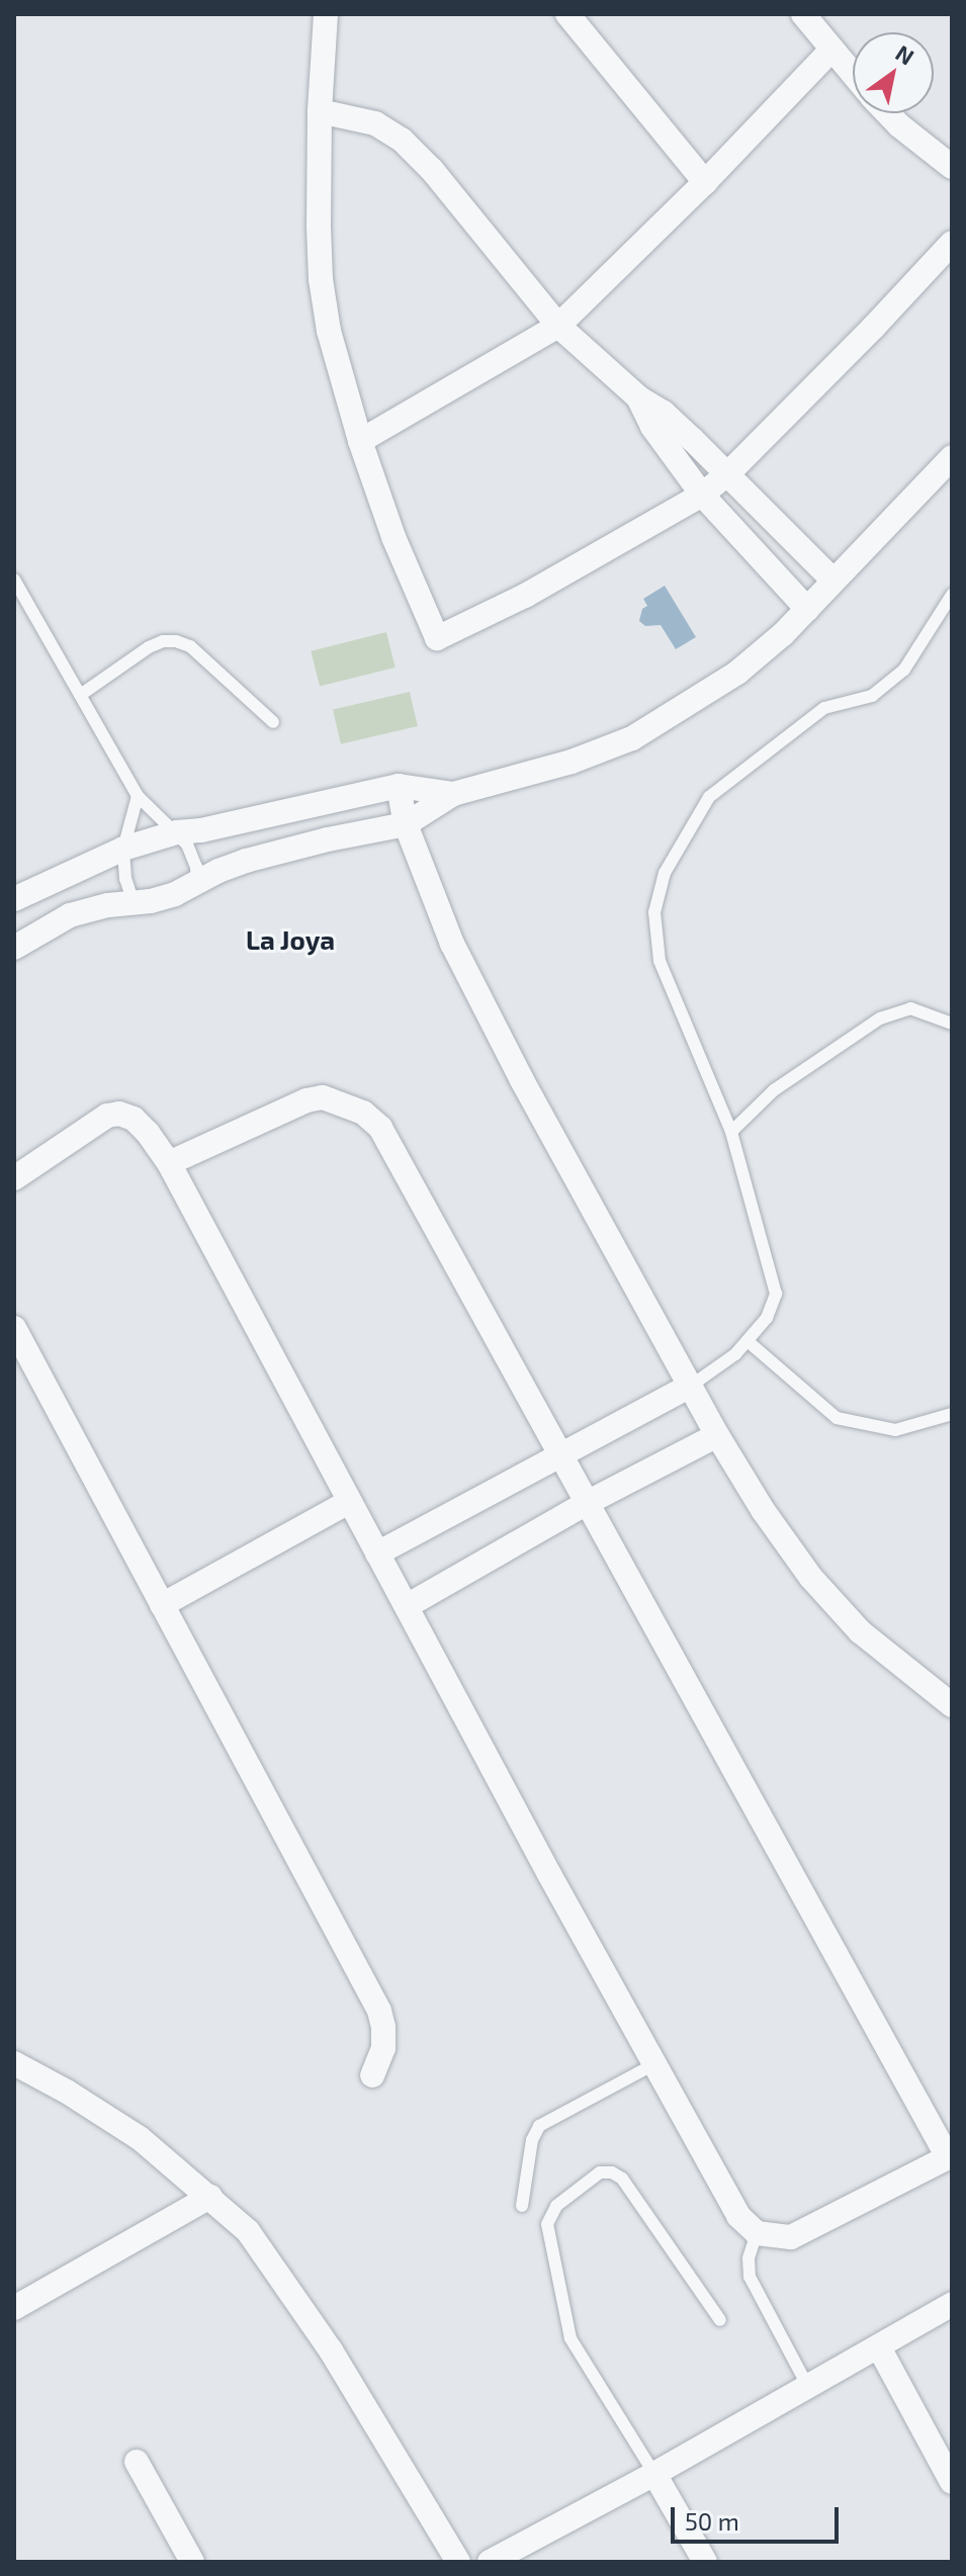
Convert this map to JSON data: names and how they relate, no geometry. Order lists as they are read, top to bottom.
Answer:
{
  "districts": ["La Joya"],
  "scale_bar": "50 m",
  "north": "top right"
}
